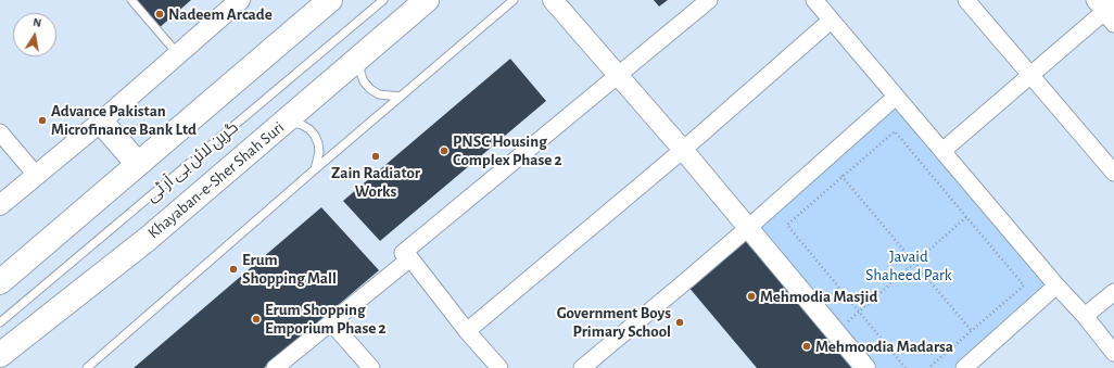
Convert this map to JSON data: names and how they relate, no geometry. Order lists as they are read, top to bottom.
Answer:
{
  "streets": {
    "main road": ["Khayaban-e-Sher Shah Suri"],
    "lane": ["گرین لائن بی آر ٹی"]
  },
  "parks": ["Javaid Shaheed Park"],
  "places": [
    "Nadeem Arcade",
    "Advance Pakistan Microfinance Bank Ltd",
    "PNSC Housing Complex Phase 2",
    "Zain Radiator Works",
    "Erum Shopping Mall",
    "Mehmodia Masjid",
    "Erum Shopping Emporium Phase 2",
    "Government Boys Primary School",
    "Mehmoodia Madarsa"
  ],
  "north": "top"
}
